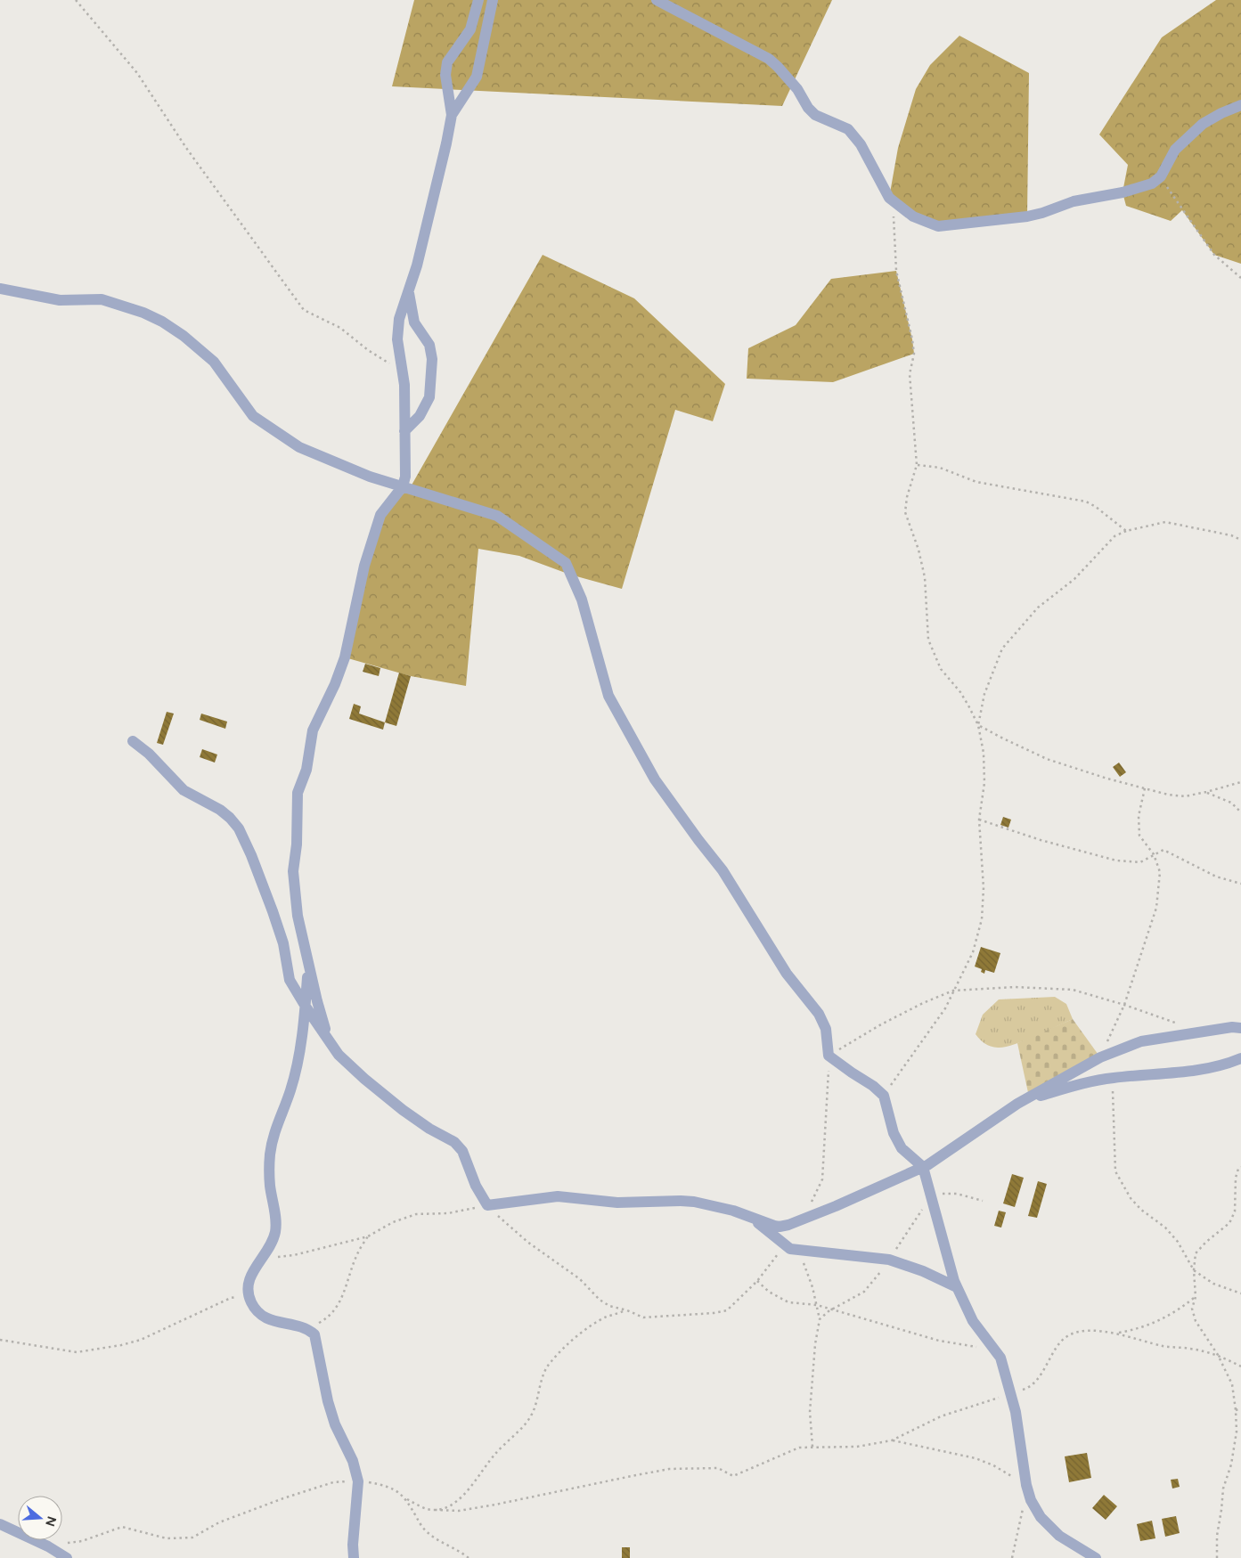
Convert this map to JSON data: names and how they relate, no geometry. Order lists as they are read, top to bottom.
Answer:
{
  "north": "right"
}
